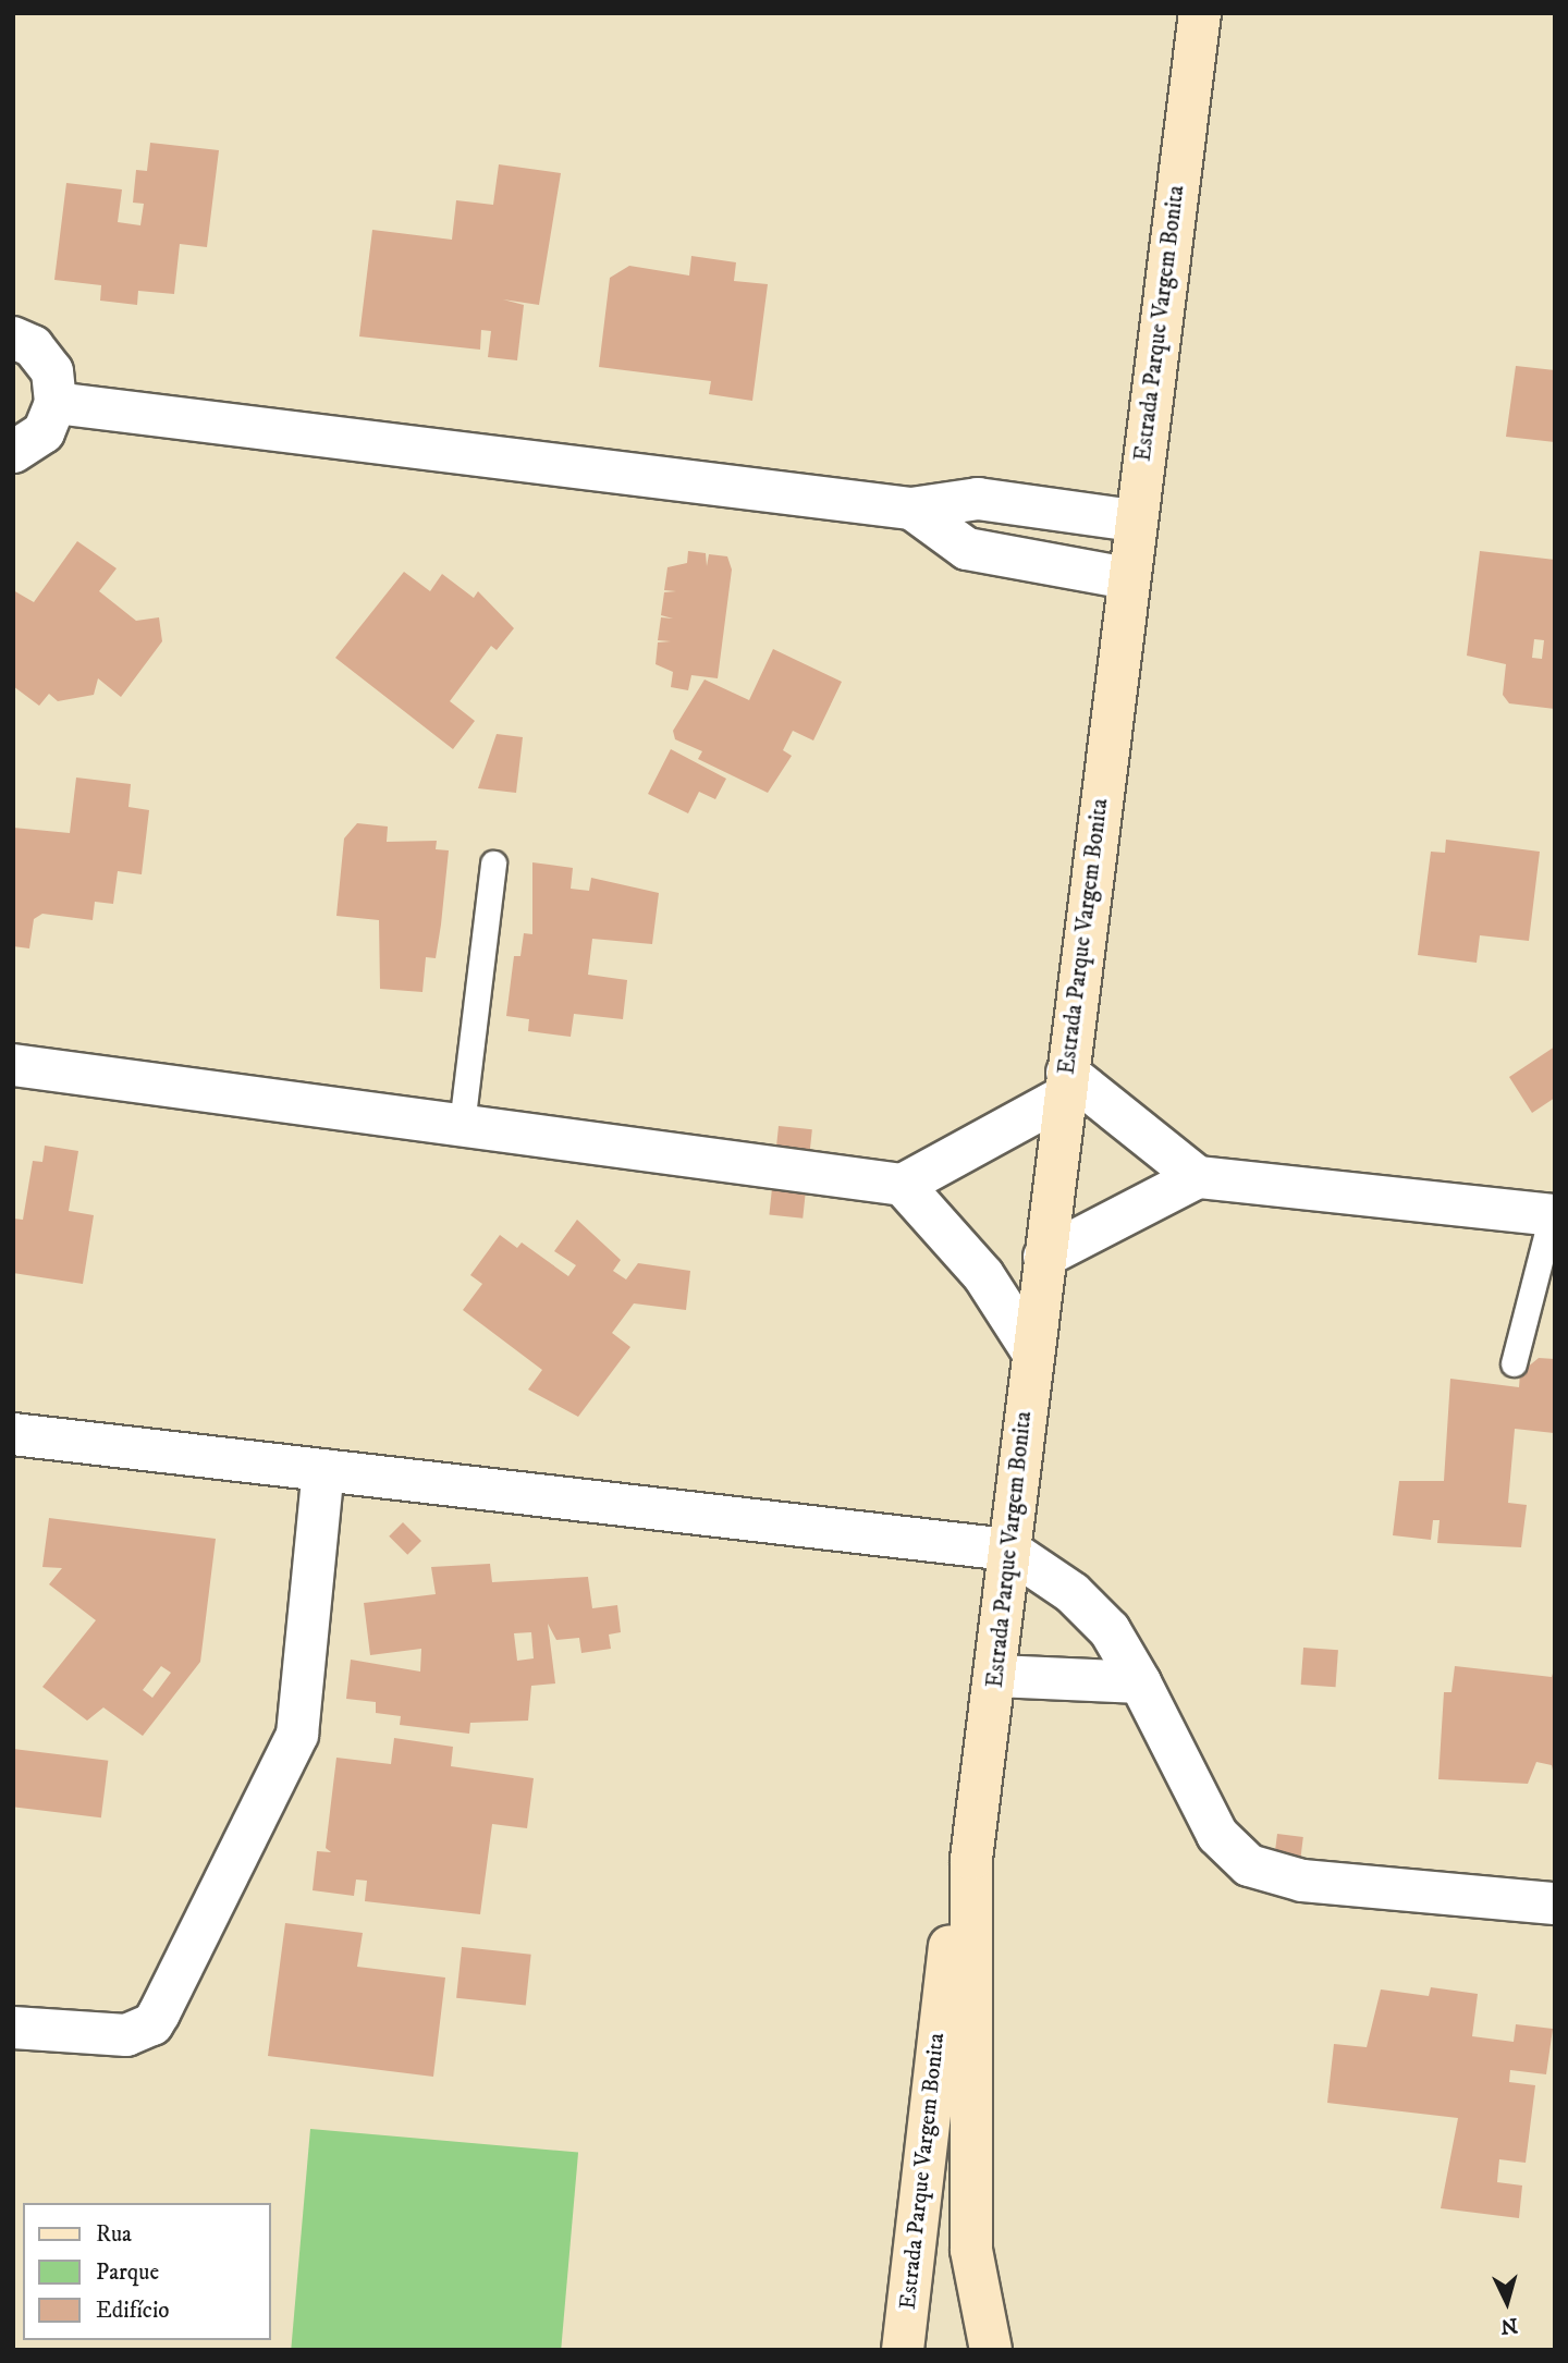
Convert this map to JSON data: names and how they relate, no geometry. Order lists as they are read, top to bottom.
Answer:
{
  "streets": {
    "main road": ["Estrada Parque Vargem Bonita"]
  },
  "legend": ["Rua", "Parque", "Edifício"],
  "north": "bottom"
}
